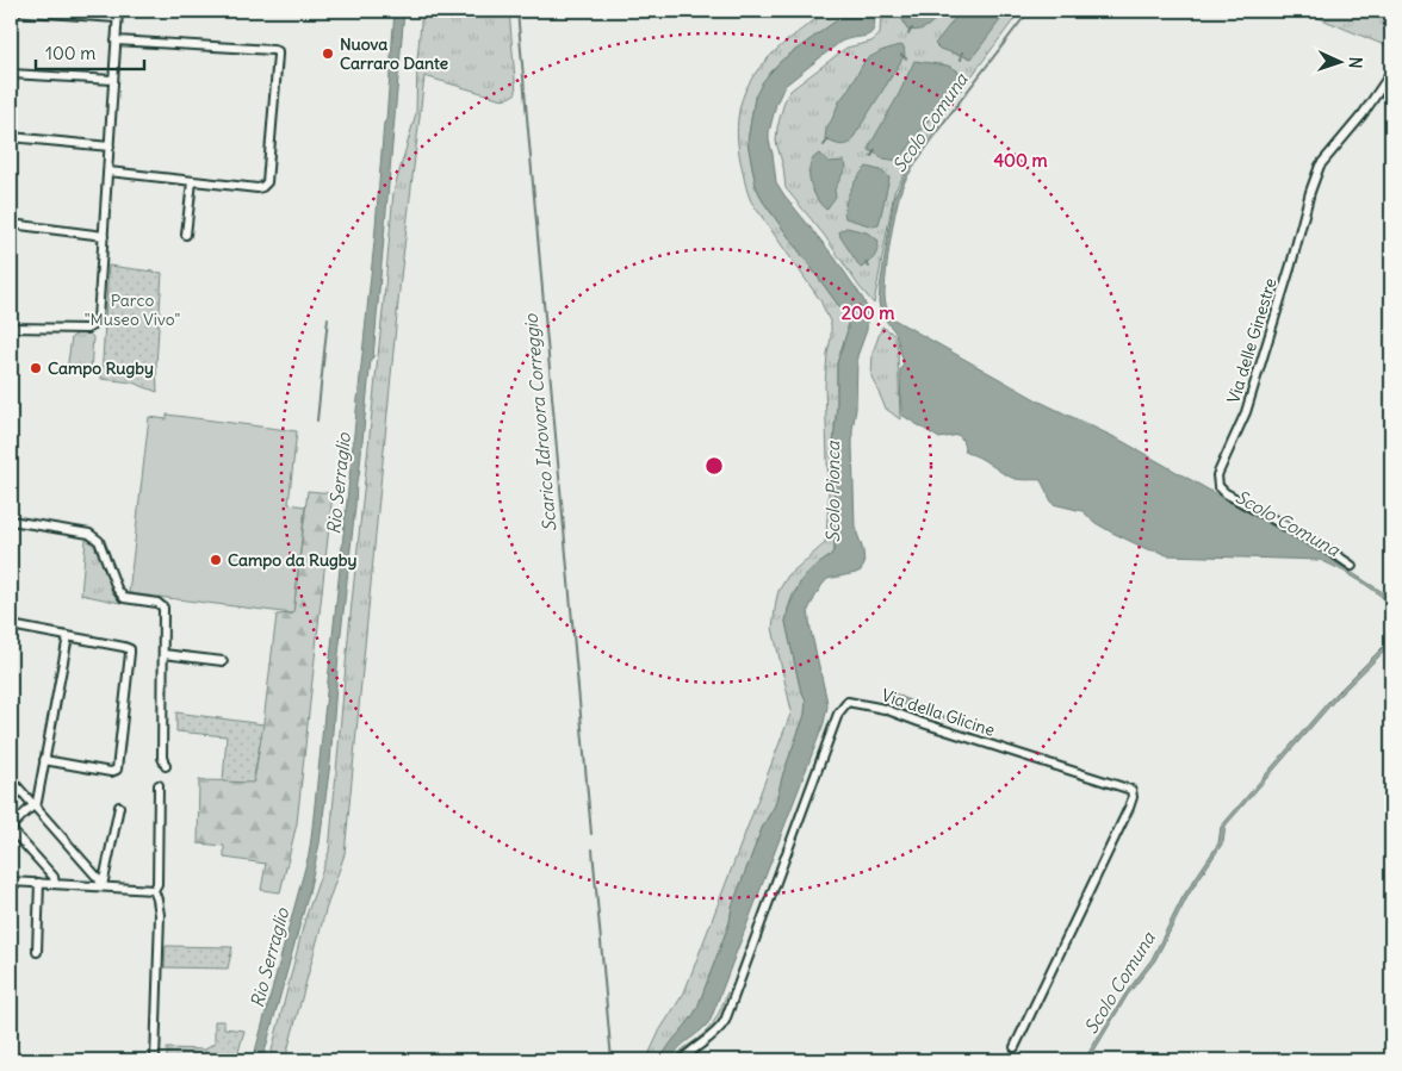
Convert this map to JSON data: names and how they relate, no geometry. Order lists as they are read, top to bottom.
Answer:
{
  "streets": {
    "street": ["Via delle Ginestre", "Via della Glicine"]
  },
  "water": [
    "Scolo Comuna",
    "Scarico Idrovora Correggio",
    "Rio Serraglio",
    "Scolo Pionca"
  ],
  "parks": ["Parco \"Museo Vivo\""],
  "places": ["Nuova Carraro Dante", "Campo Rugby", "Campo da Rugby"],
  "scale_bar": "100 m",
  "north": "right",
  "rings": ["400 m", "200 m"]
}
